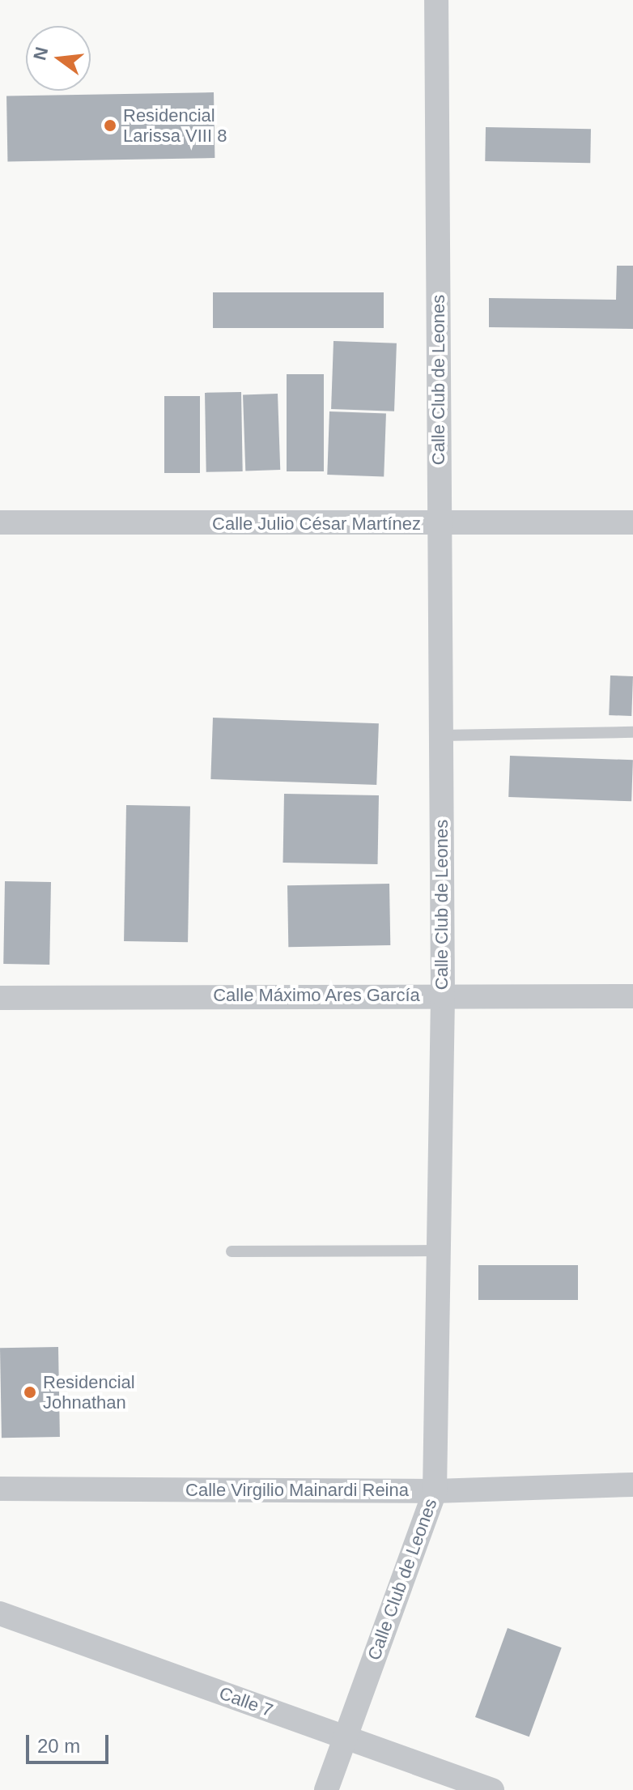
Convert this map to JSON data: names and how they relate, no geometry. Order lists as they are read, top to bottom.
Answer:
{
  "streets": {
    "street": [
      "Calle Club de Leones",
      "Calle Julio César Martínez",
      "Calle Máximo Ares García",
      "Calle Virgilio Mainardi Reina",
      "Calle 7"
    ]
  },
  "crossings": [
    ["Calle Club de Leones", "Calle Julio César Martínez"],
    ["Calle Club de Leones", "Calle Máximo Ares García"],
    ["Calle Club de Leones", "Calle Virgilio Mainardi Reina"],
    ["Calle Club de Leones", "Calle 7"]
  ],
  "places": ["Residencial Larissa VIII 8", "Residencial Johnathan"],
  "scale_bar": "20 m",
  "north": "left"
}
